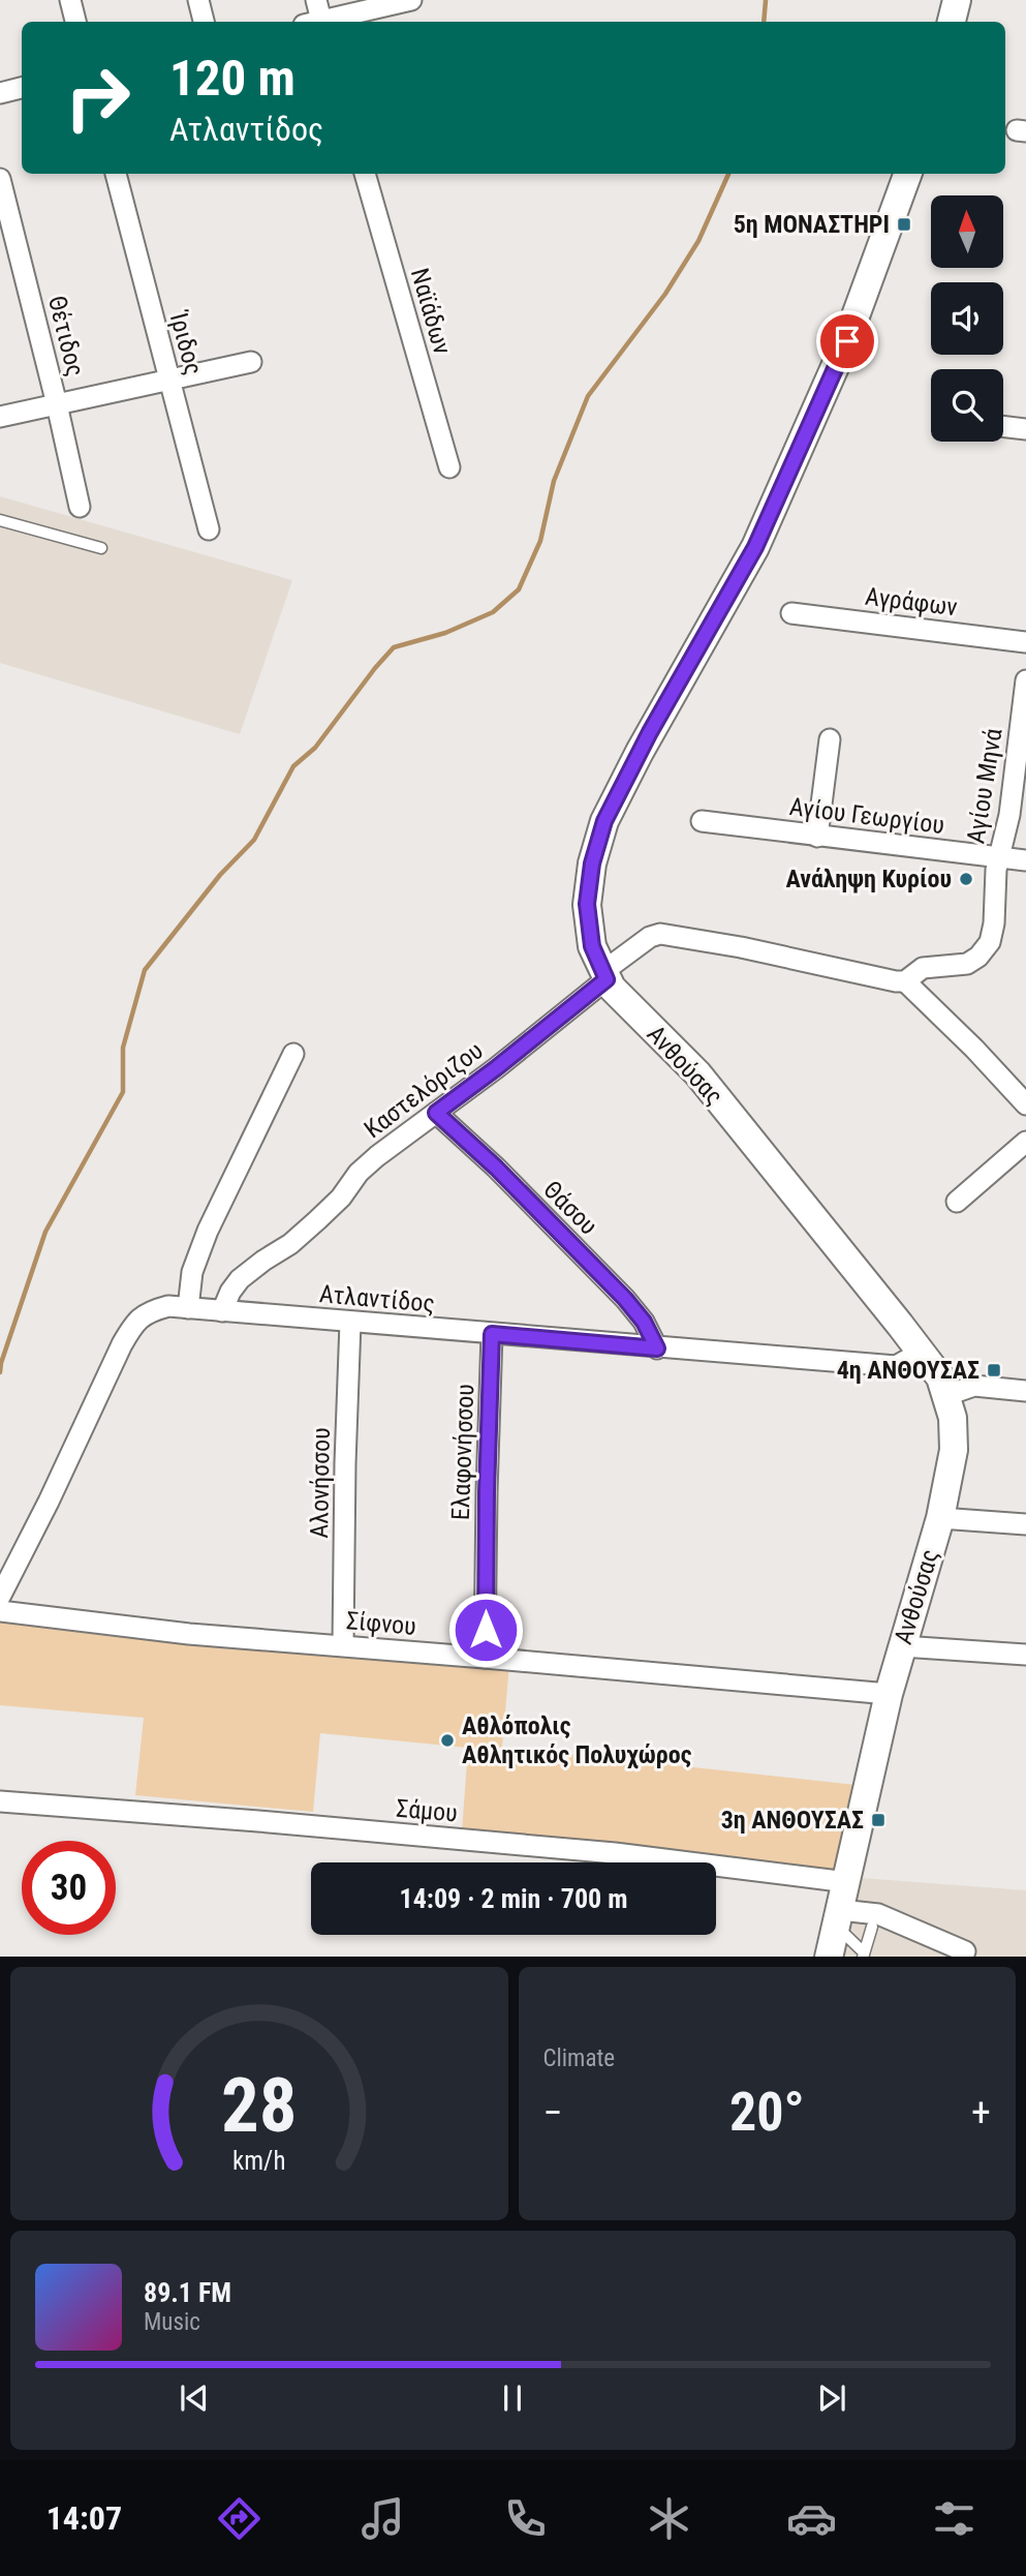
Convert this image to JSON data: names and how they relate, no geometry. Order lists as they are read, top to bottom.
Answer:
{
  "streets": {
    "street": [
      "Ναϊάδων",
      "Θέτιδος",
      "Ίριδος",
      "Αγράφων",
      "Αγίου Μηνά",
      "Αγίου Γεωργίου",
      "Ανθούσας",
      "Καστελόριζου",
      "Θάσου",
      "Ατλαντίδος",
      "Ελαφονήσσου",
      "Αλονήσσου",
      "Σίφνου",
      "Σάμου"
    ]
  },
  "crossings": [
    ["Αγίου Μηνά", "Αγίου Γεωργίου"],
    ["Αγίου Μηνά", "Καστελόριζου"],
    ["Ανθούσας", "Καστελόριζου"],
    ["Ανθούσας", "Ατλαντίδος"],
    ["Ανθούσας", "Σίφνου"],
    ["Ανθούσας", "Σάμου"],
    ["Καστελόριζου", "Θάσου"],
    ["Καστελόριζου", "Ατλαντίδος"],
    ["Θάσου", "Ατλαντίδος"],
    ["Ατλαντίδος", "Ελαφονήσσου"],
    ["Ατλαντίδος", "Αλονήσσου"],
    ["Ελαφονήσσου", "Σίφνου"],
    ["Αλονήσσου", "Σίφνου"]
  ],
  "places": {
    "transit": ["5η ΜΟΝΑΣΤΗΡΙ", "4η ΑΝΘΟΥΣΑΣ", "3η ΑΝΘΟΥΣΑΣ"],
    "other": ["Ανάληψη Κυρίου", "Αθλόπολις Αθλητικός Πολυχώρος"]
  },
  "north": "top",
  "page": {
    "turn": ["120 m", "Ατλαντίδος"],
    "limit": "30",
    "trip": "14:09 · 2 min · 700 m",
    "tile": "Climate",
    "heat": ["−", "20°", "+"],
    "song": ["89.1 FM", "Music"],
    "tabs": "14:07",
    "gauge": ["28", "km/h"]
  }
}
